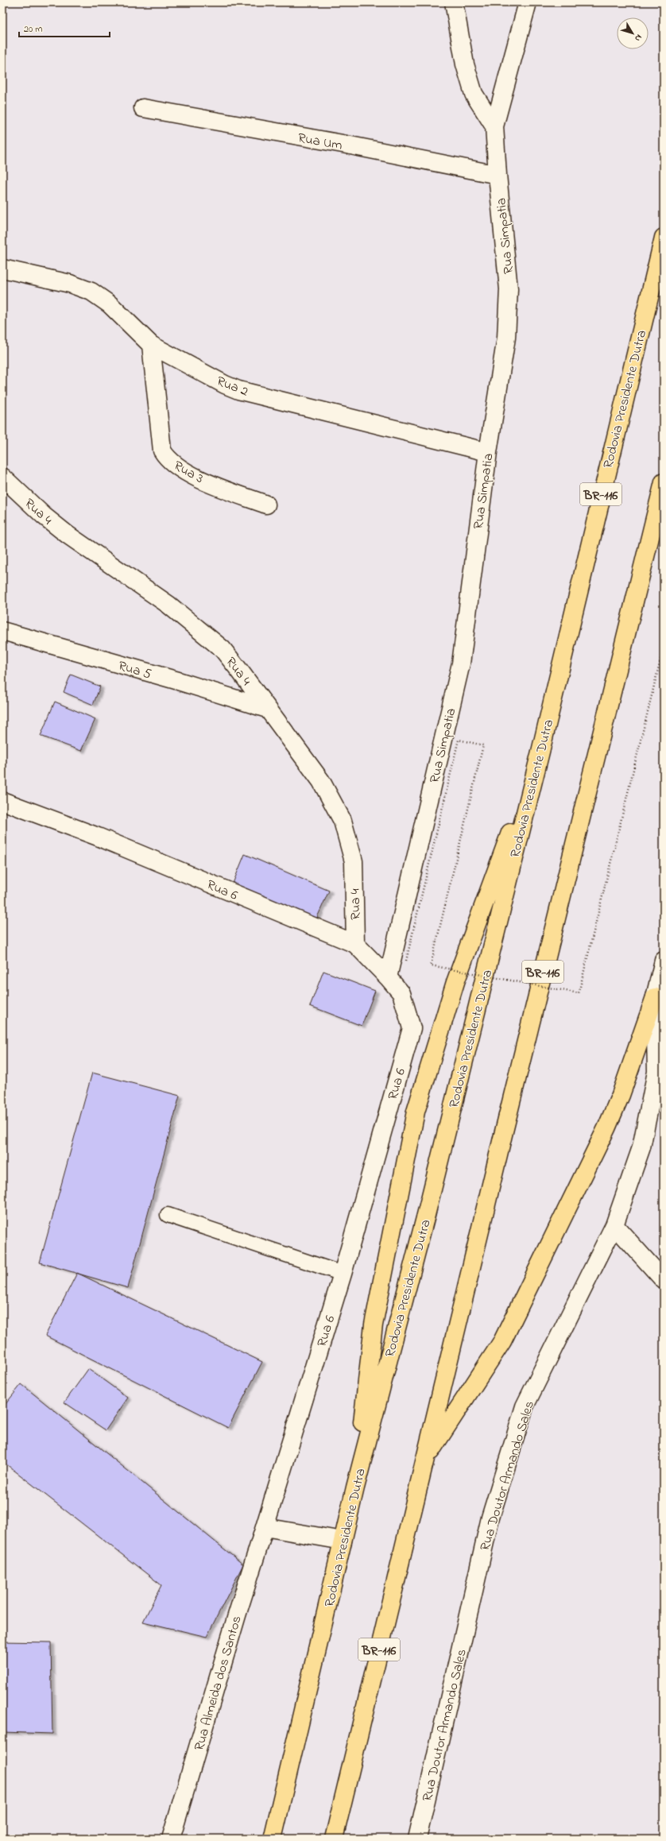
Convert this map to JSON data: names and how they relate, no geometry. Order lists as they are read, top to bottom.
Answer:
{
  "streets": {
    "highway": ["Rodovia Presidente Dutra", "BR-116"],
    "street": [
      "Rua Um",
      "Rua Simpatia",
      "Rua 2",
      "Rua 3",
      "Rua 4",
      "Rua 5",
      "Rua 6",
      "Rua Doutor Armando Sales",
      "Rua Almeida dos Santos"
    ]
  },
  "crossings": [
    ["Rua Um", "Rua Simpatia"],
    ["Rua Simpatia", "Rua 2"],
    ["Rua Simpatia", "Rua 6"],
    ["Rua 2", "Rua 3"],
    ["Rua 4", "Rua 5"],
    ["Rua 4", "Rua 6"],
    ["Rua 6", "Rua Almeida dos Santos"]
  ],
  "scale_bar": "20 m",
  "north": "bottom right"
}
